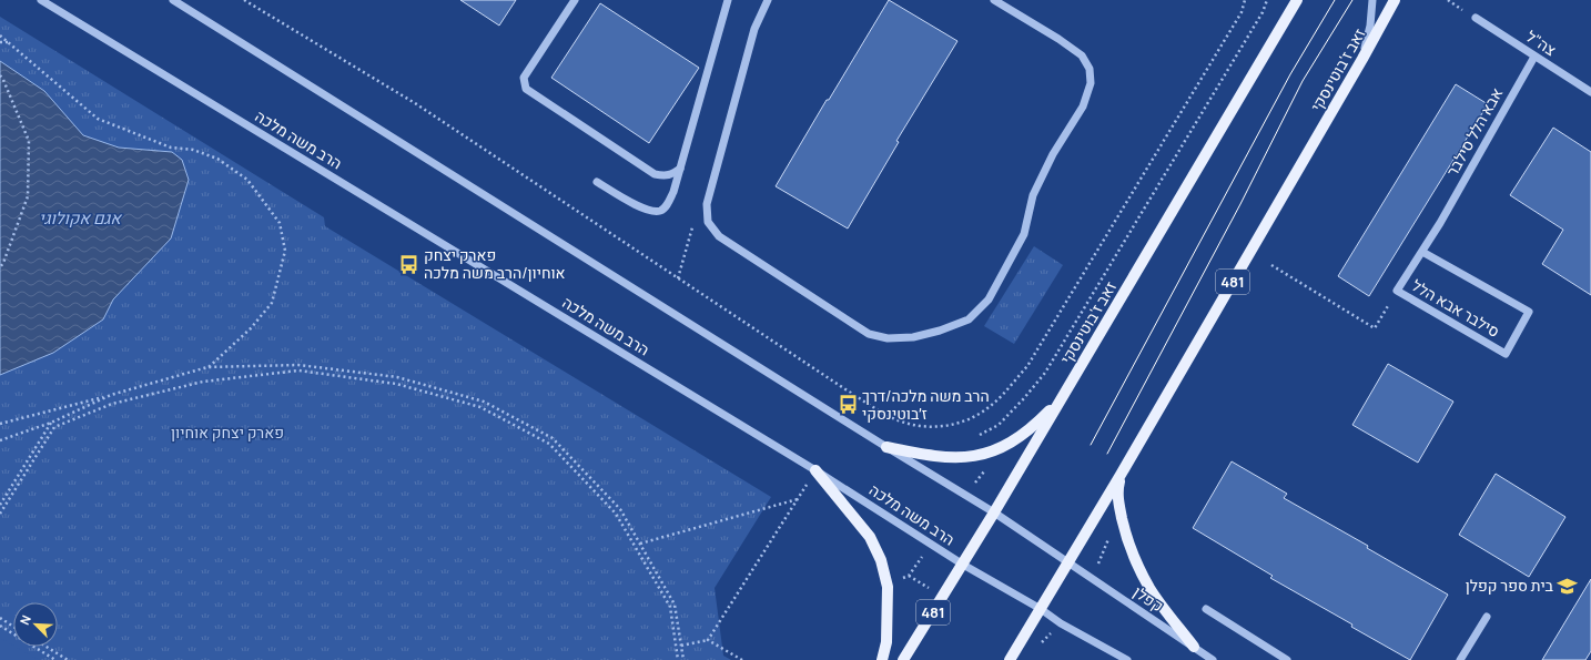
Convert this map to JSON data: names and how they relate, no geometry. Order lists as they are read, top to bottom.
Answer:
{
  "streets": {
    "main road": ["זאב ז'בוטינסקי", "481"],
    "street": [
      "צה\"ל",
      "אבא הלל סילבר",
      "הרב משה מלכה",
      "סילבר אבא הלל",
      "קפלן"
    ]
  },
  "crossings": [
    ["צה\"ל", "אבא הלל סילבר"],
    ["זאב ז'בוטינסקי", "הרב משה מלכה"],
    ["זאב ז'בוטינסקי", "קפלן"],
    ["אבא הלל סילבר", "סילבר אבא הלל"]
  ],
  "water": ["אגם אקולוגי"],
  "parks": ["פארק יצחק אוחיון"],
  "places": {
    "bus stop": ["פארק יצחק אוחיון/הרב משה מלכה", "הרב משה מלכה/דרך ז׳בוטינסקי"],
    "school or university": ["בית ספר קפלן"]
  },
  "north": "top left"
}
